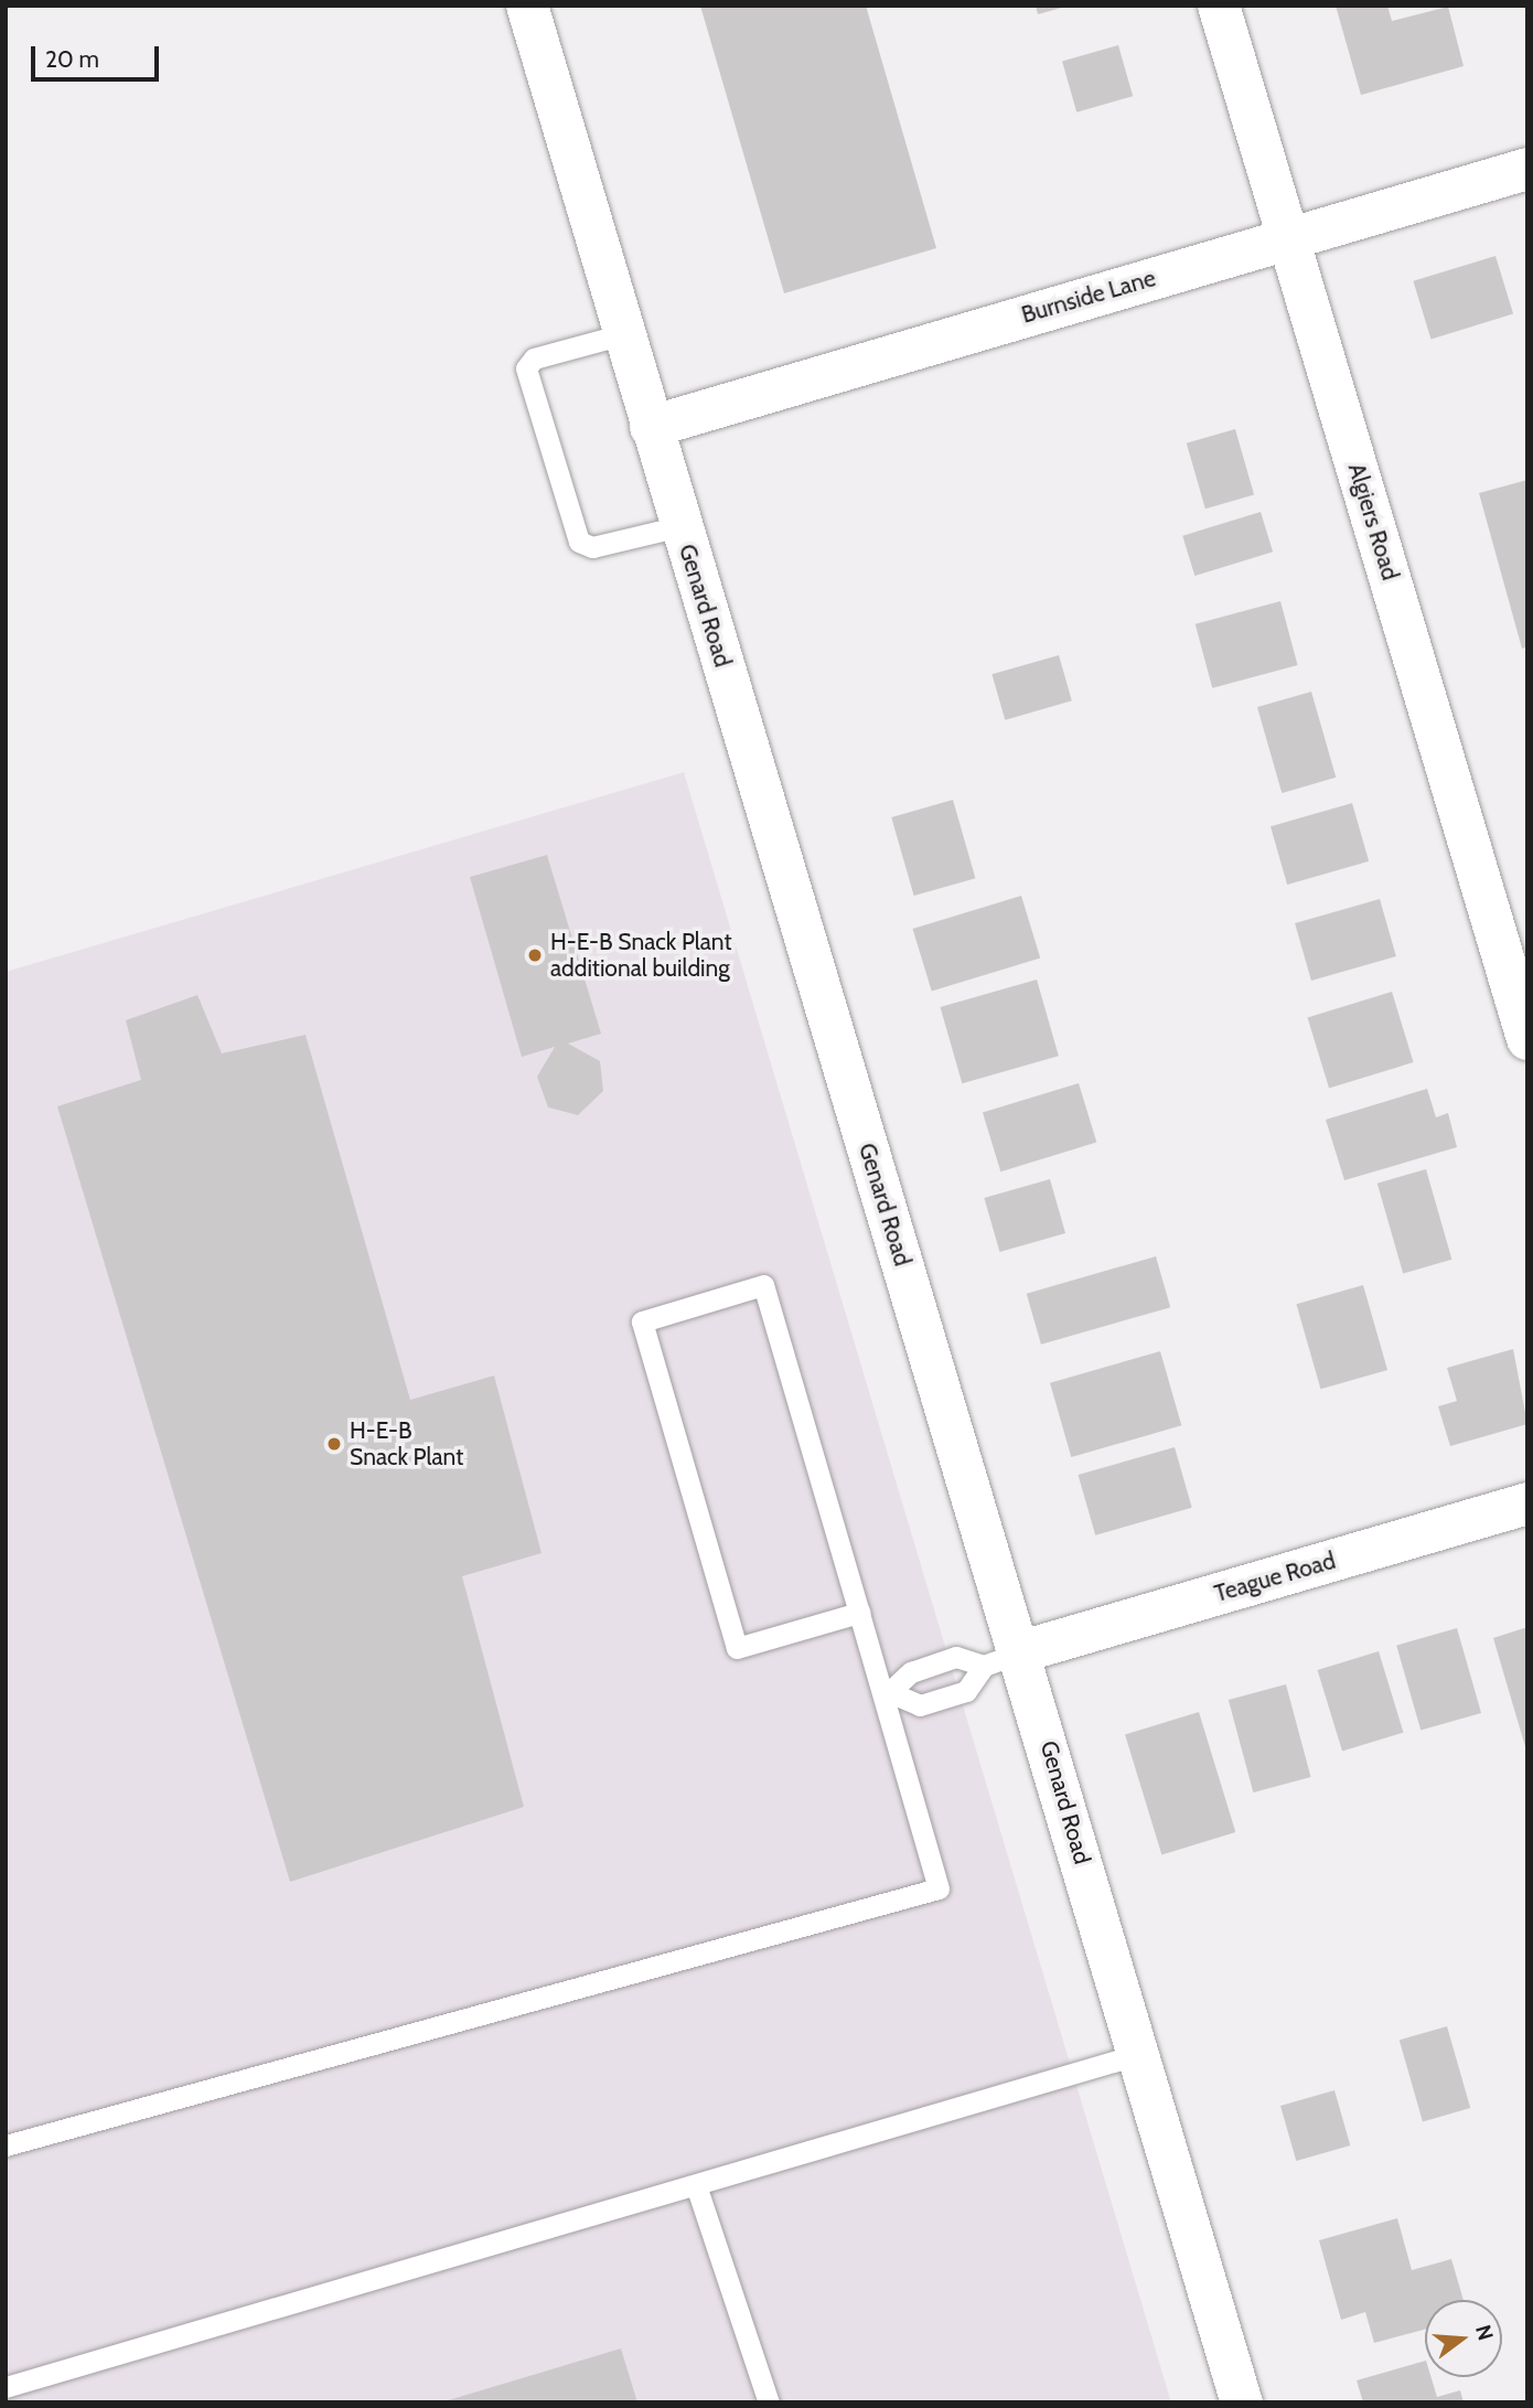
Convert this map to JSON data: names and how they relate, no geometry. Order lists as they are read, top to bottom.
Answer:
{
  "streets": {
    "street": [
      "Burnside Lane",
      "Algiers Road",
      "Genard Road",
      "Teague Road"
    ]
  },
  "crossings": [
    ["Burnside Lane", "Algiers Road"],
    ["Burnside Lane", "Genard Road"],
    ["Genard Road", "Teague Road"]
  ],
  "places": ["H-E-B Snack Plant additional building", "H-E-B Snack Plant"],
  "scale_bar": "20 m",
  "north": "right"
}
